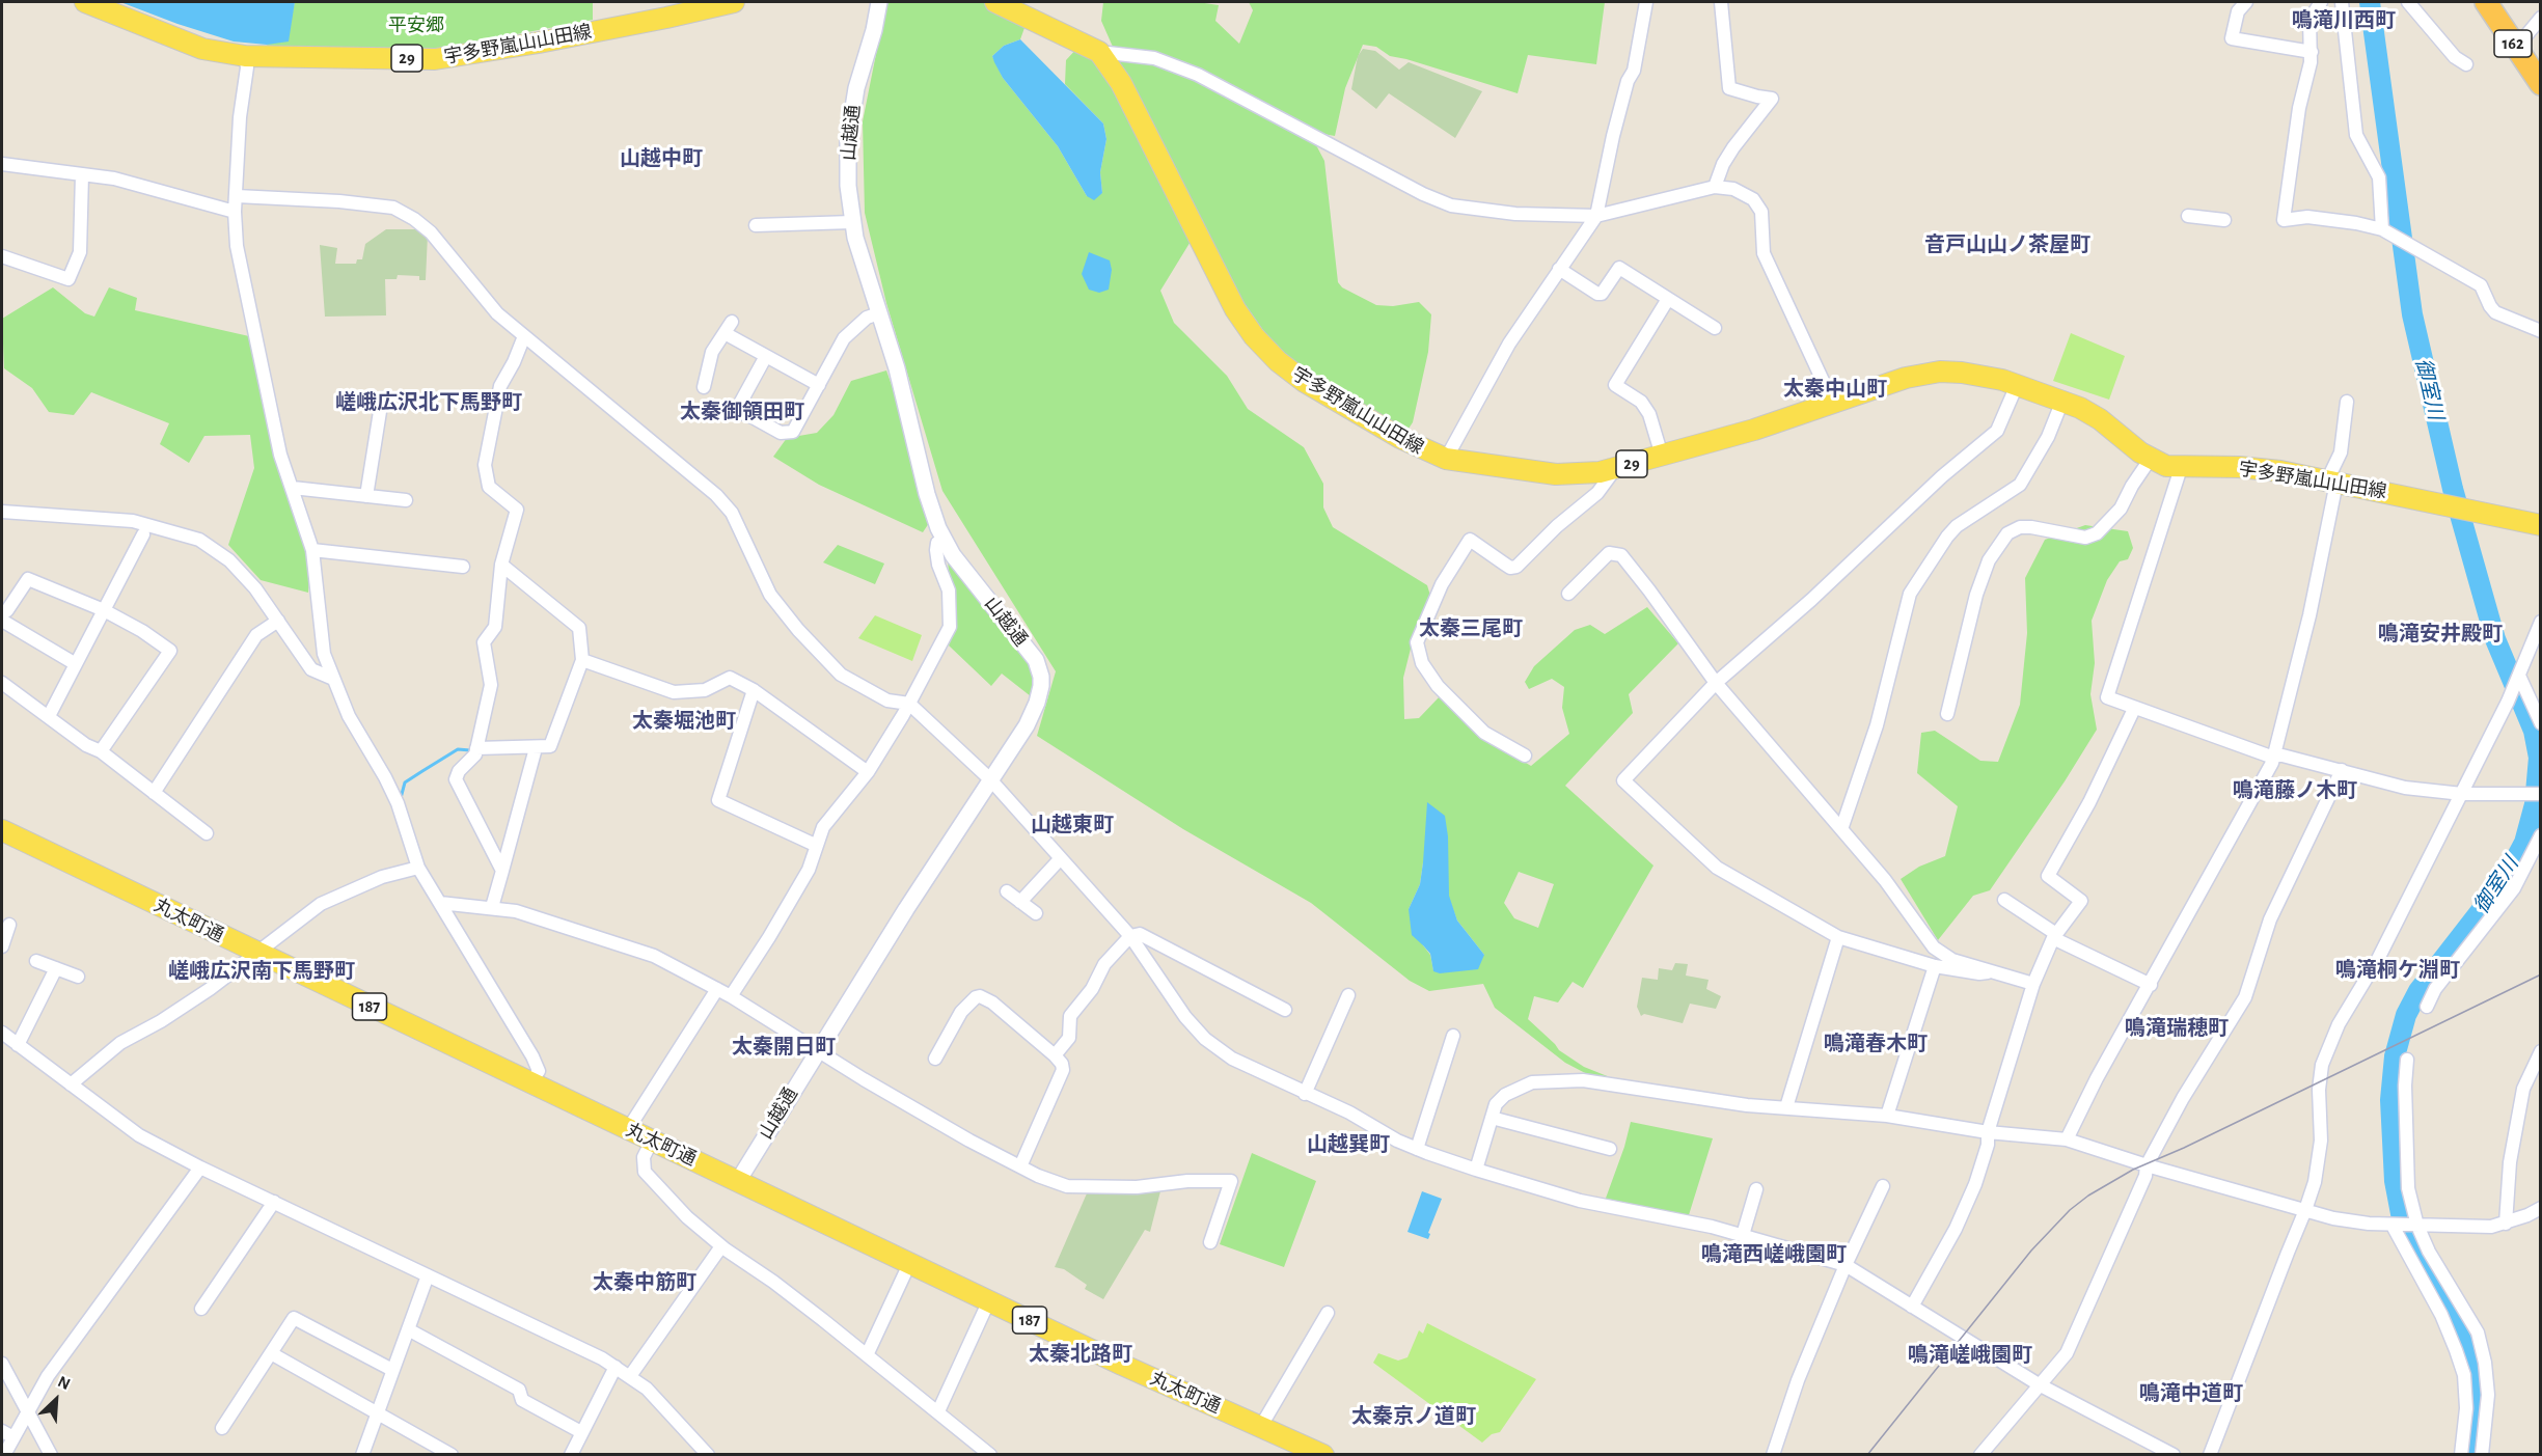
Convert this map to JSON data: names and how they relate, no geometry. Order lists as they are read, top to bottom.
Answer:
{
  "streets": {
    "highway": ["162"],
    "main road": [
      "宇多野嵐山山田線",
      "29",
      "丸太町通",
      "187"
    ],
    "street": ["山越通"]
  },
  "crossings": [
    ["山越通", "丸太町通"]
  ],
  "districts": [
    "鳴滝川西町",
    "山越中町",
    "音戸山山ノ茶屋町",
    "太秦中山町",
    "嵯峨広沢北下馬野町",
    "太秦御領田町",
    "太秦三尾町",
    "鳴滝安井殿町",
    "太秦堀池町",
    "鳴滝藤ノ木町",
    "山越東町",
    "鳴滝桐ケ淵町",
    "嵯峨広沢南下馬野町",
    "鳴滝瑞穂町",
    "鳴滝春木町",
    "太秦開日町",
    "山越巽町",
    "鳴滝西嵯峨園町",
    "太秦中筋町",
    "太秦北路町",
    "鳴滝嵯峨園町",
    "鳴滝中道町",
    "太秦京ノ道町"
  ],
  "water": ["御室川"],
  "parks": ["平安郷"],
  "north": "top right"
}
